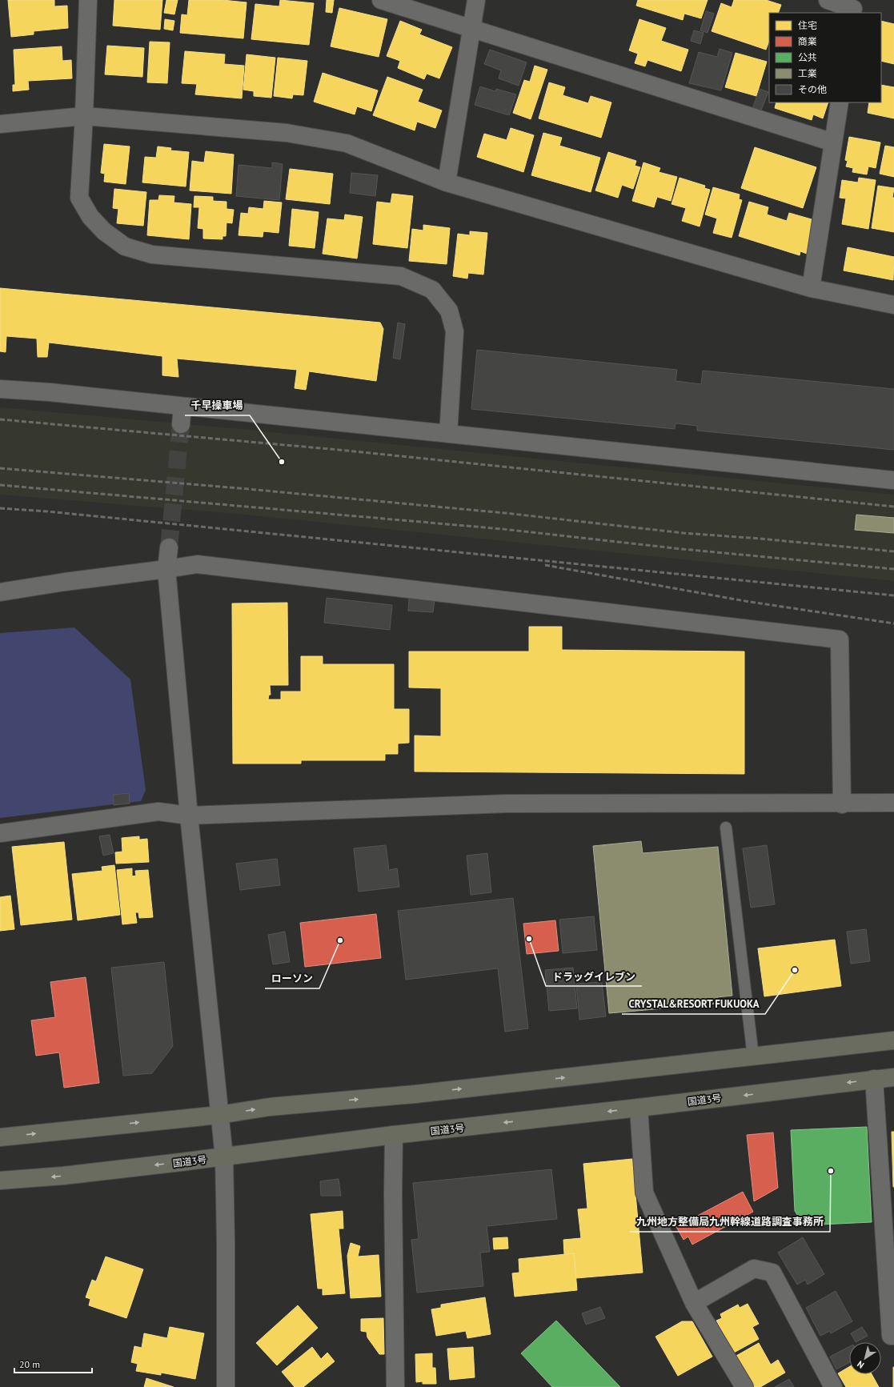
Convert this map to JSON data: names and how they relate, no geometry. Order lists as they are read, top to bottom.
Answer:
{
  "streets": {
    "highway": ["国道3号"]
  },
  "places": [
    "千早操車場",
    "ドラッグイレブン",
    "ローソン",
    "CRYSTAL&RESORT FUKUOKA",
    "九州地方整備局九州幹線道路調査事務所"
  ],
  "legend": [
    "住宅",
    "商業",
    "公共",
    "工業",
    "その他"
  ],
  "scale_bar": "20 m",
  "north": "bottom left"
}
